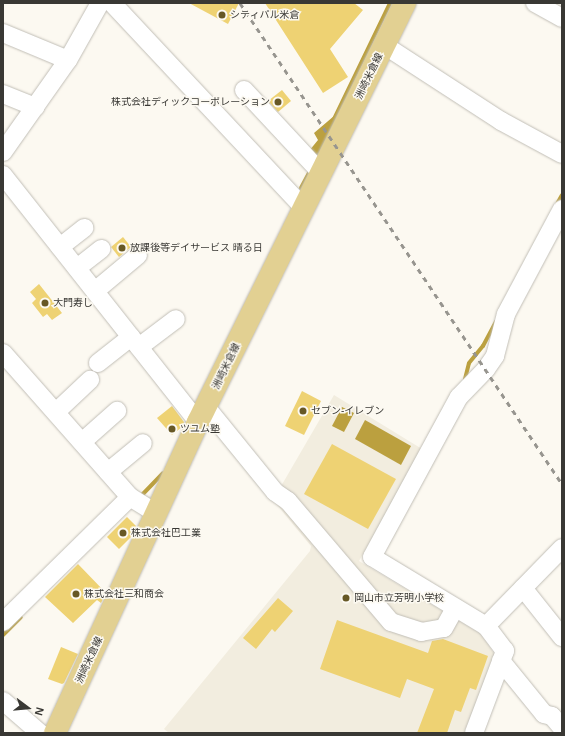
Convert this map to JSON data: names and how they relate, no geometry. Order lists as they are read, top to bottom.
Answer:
{
  "streets": {
    "main road": ["洲崎米倉線"]
  },
  "places": [
    "シティパル米倉",
    "株式会社ディックコーポレーション",
    "放課後等デイサービス 晴る日",
    "大門寿し",
    "セブン-イレブン",
    "ツユム塾",
    "株式会社巴工業",
    "株式会社三和商会",
    "岡山市立芳明小学校"
  ],
  "north": "right"
}
